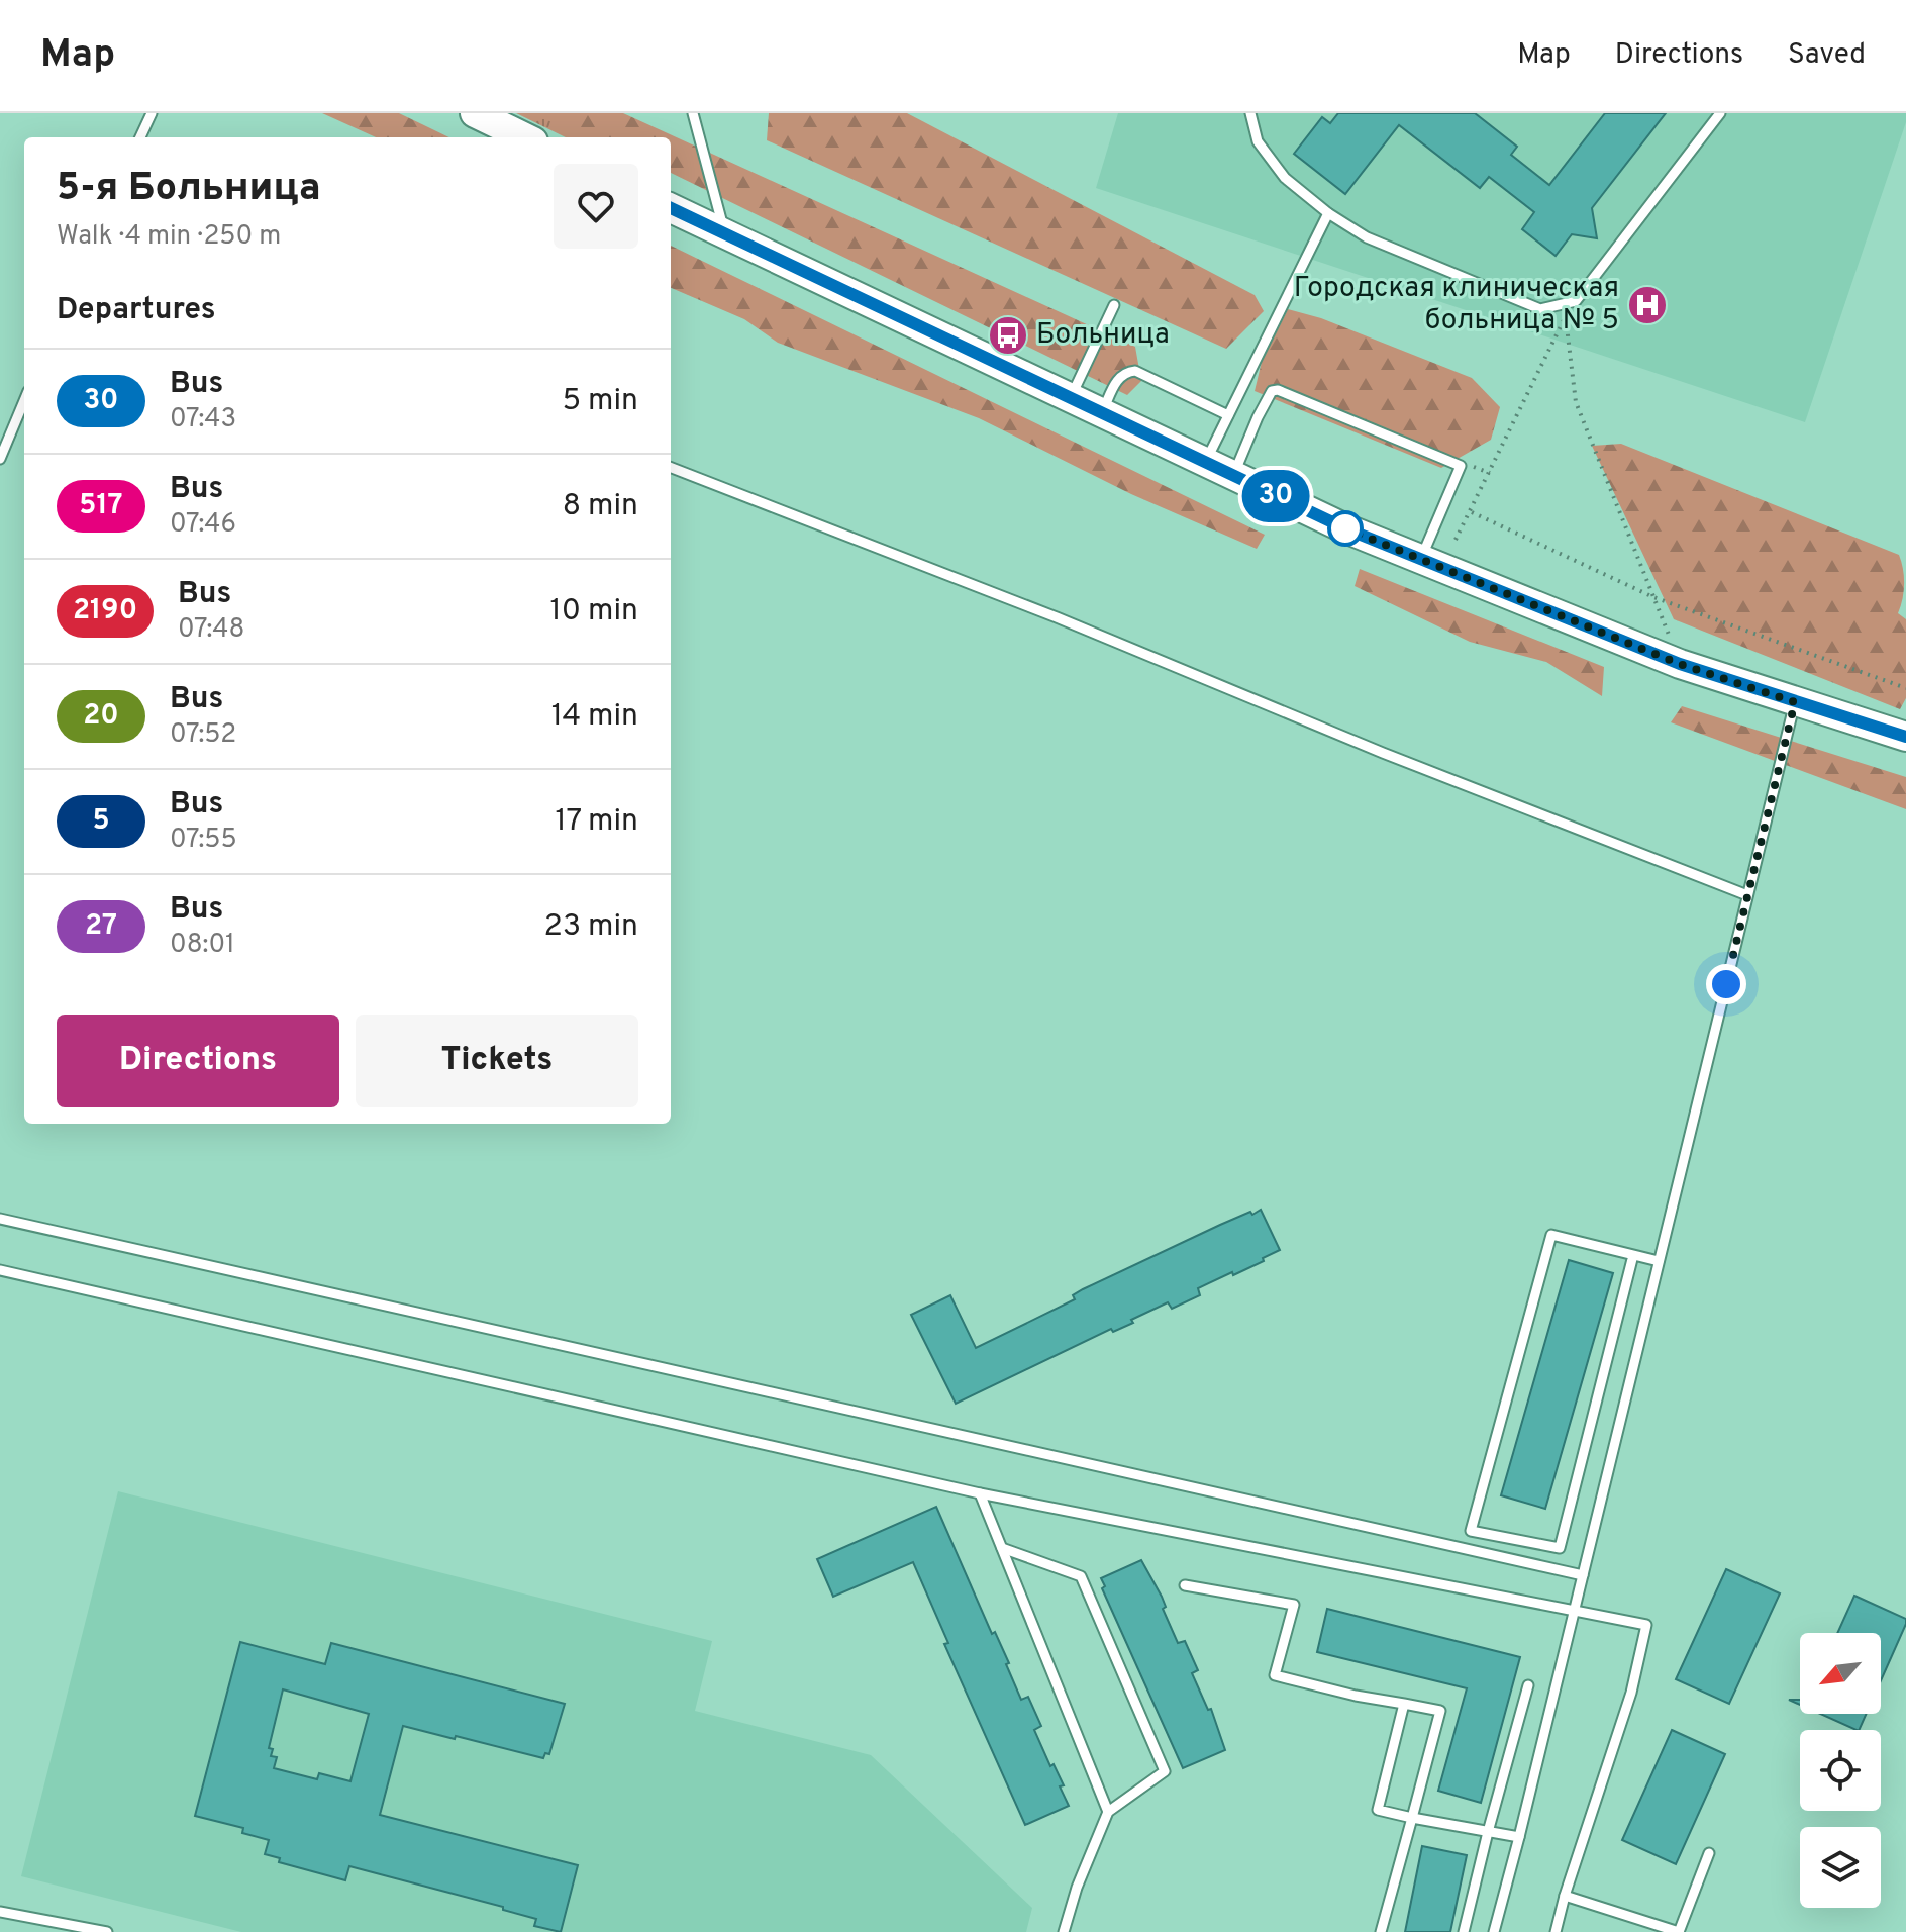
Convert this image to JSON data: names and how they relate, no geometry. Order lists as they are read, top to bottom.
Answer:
{
  "places": {
    "hospital": ["Городская клиническая больница № 5"],
    "bus stop": ["Больница"]
  },
  "lines": ["bus line 30"],
  "north": "bottom left",
  "page": {
    "header": "Map",
    "nav": ["Map", "Directions", "Saved"],
    "on_map": "30",
    "heading": [
      ["5-я Больница", "Walk · 4 min · 250 m"],
      "Departures"
    ],
    "list": [
      {
        "mark": "30",
        "name": "Bus",
        "note": "07:43",
        "value": "5 min"
      },
      {
        "mark": "517",
        "name": "Bus",
        "note": "07:46",
        "value": "8 min"
      },
      {
        "mark": "2190",
        "name": "Bus",
        "note": "07:48",
        "value": "10 min"
      },
      {
        "mark": "20",
        "name": "Bus",
        "note": "07:52",
        "value": "14 min"
      },
      {
        "mark": "5",
        "name": "Bus",
        "note": "07:55",
        "value": "17 min"
      },
      {
        "mark": "27",
        "name": "Bus",
        "note": "08:01",
        "value": "23 min"
      }
    ],
    "buttons": ["Directions", "Tickets"]
  }
}
